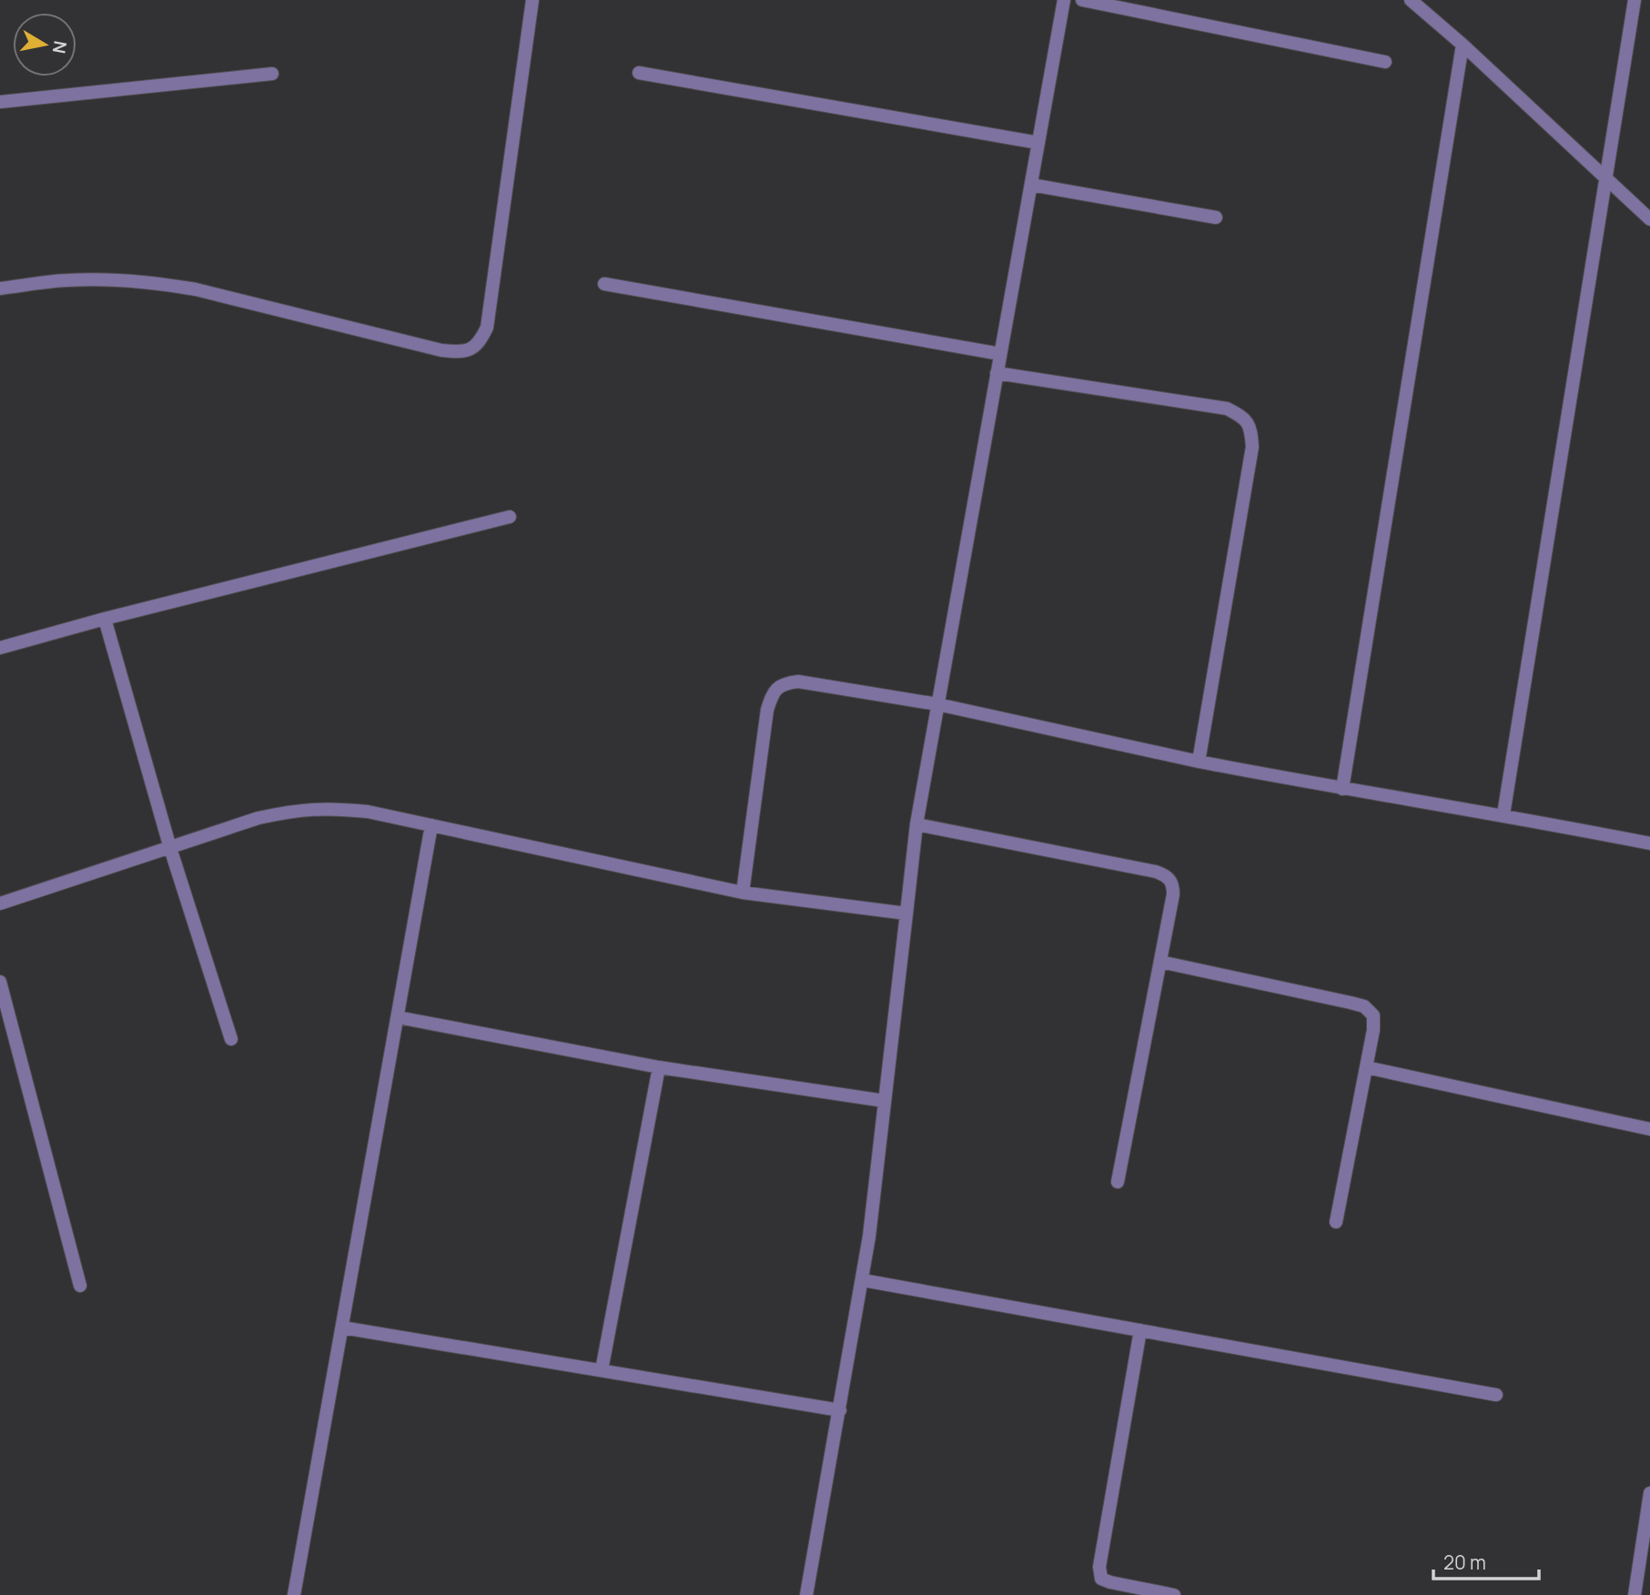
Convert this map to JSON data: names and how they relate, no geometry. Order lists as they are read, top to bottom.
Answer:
{
  "scale_bar": "20 m",
  "north": "right"
}
